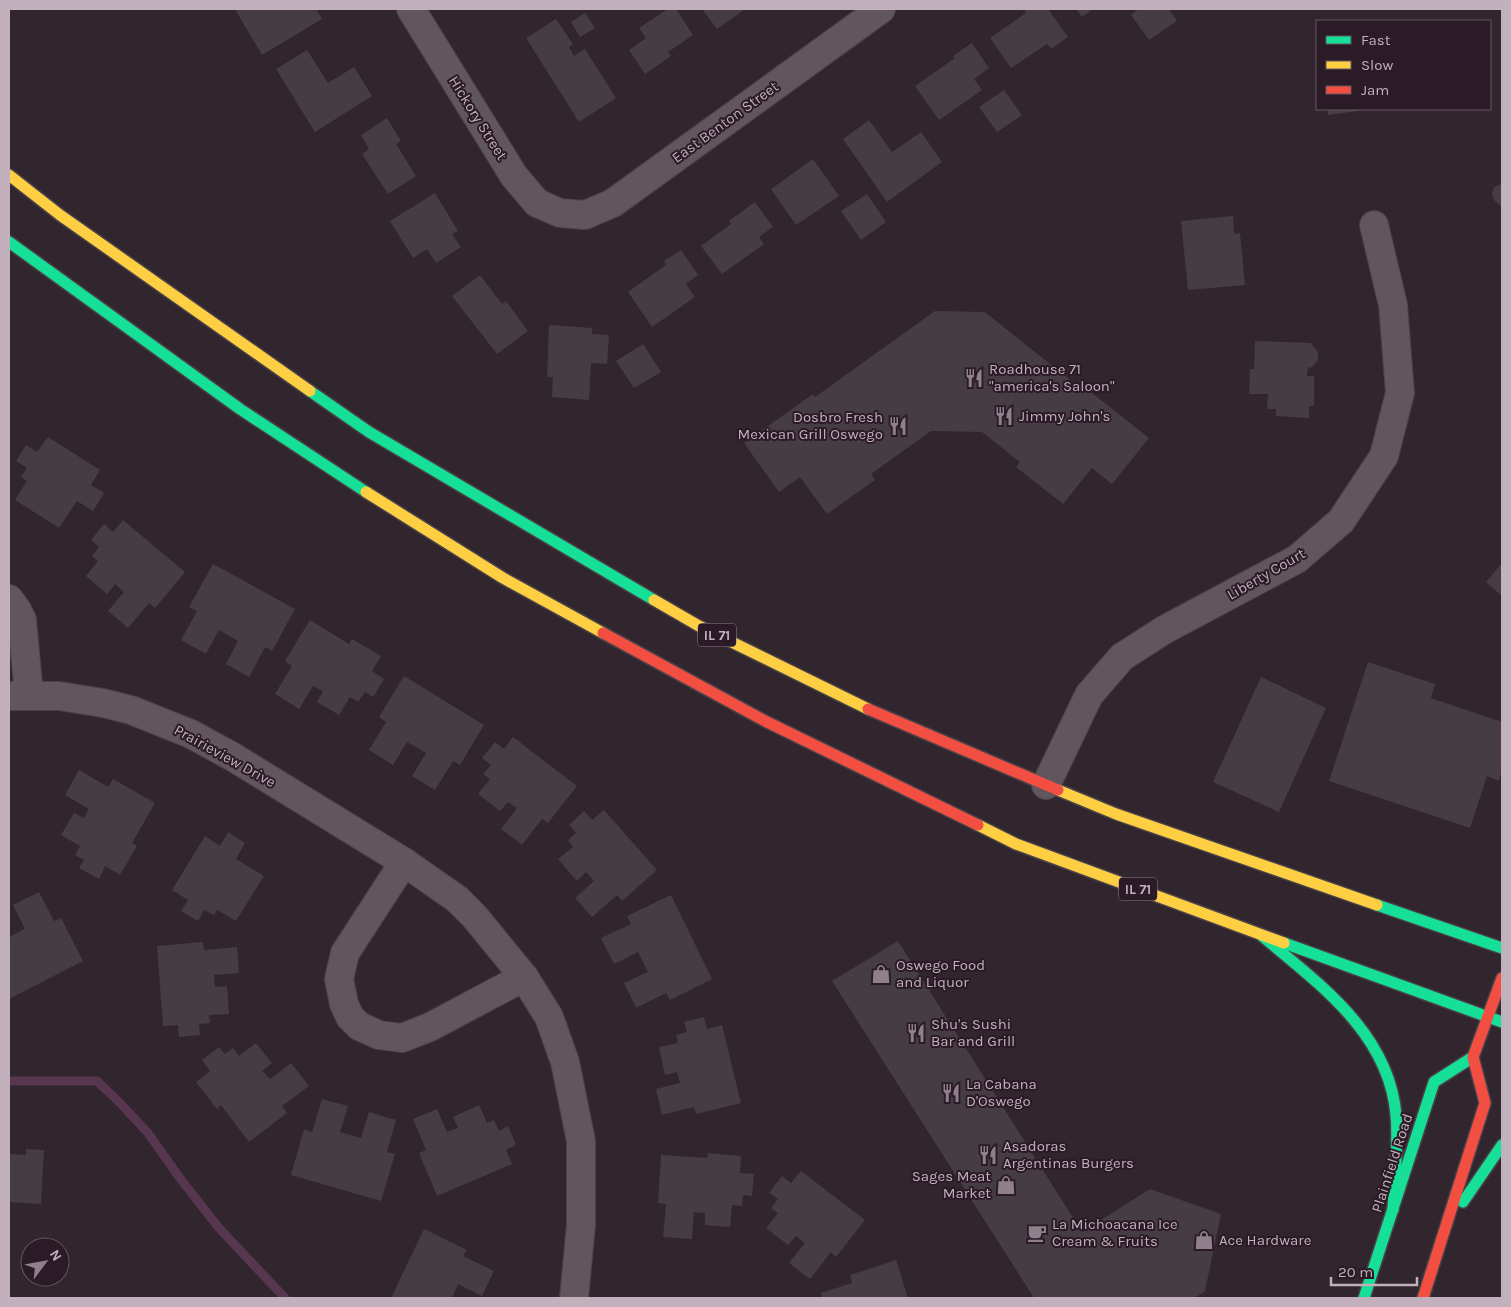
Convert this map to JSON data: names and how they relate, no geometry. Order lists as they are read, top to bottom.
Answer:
{
  "streets": {
    "main road": ["IL 71", "Plainfield Road"],
    "street": [
      "Hickory Street",
      "East Benton Street",
      "Liberty Court",
      "Prairieview Drive"
    ]
  },
  "crossings": [
    ["Hickory Street", "East Benton Street"],
    ["Liberty Court", "IL 71"]
  ],
  "places": {
    "restaurant": [
      "Roadhouse 71 \"america's Saloon\"",
      "Jimmy John's",
      "Dosbro Fresh Mexican Grill Oswego",
      "Shu's Sushi Bar and Grill",
      "La Cabana D'Oswego",
      "Asadoras Argentinas Burgers"
    ],
    "shop": ["Oswego Food and Liquor", "Sages Meat Market", "Ace Hardware"],
    "cafe": ["La Michoacana Ice Cream & Fruits"]
  },
  "legend": ["Fast", "Slow", "Jam"],
  "scale_bar": "20 m",
  "north": "top right"
}
